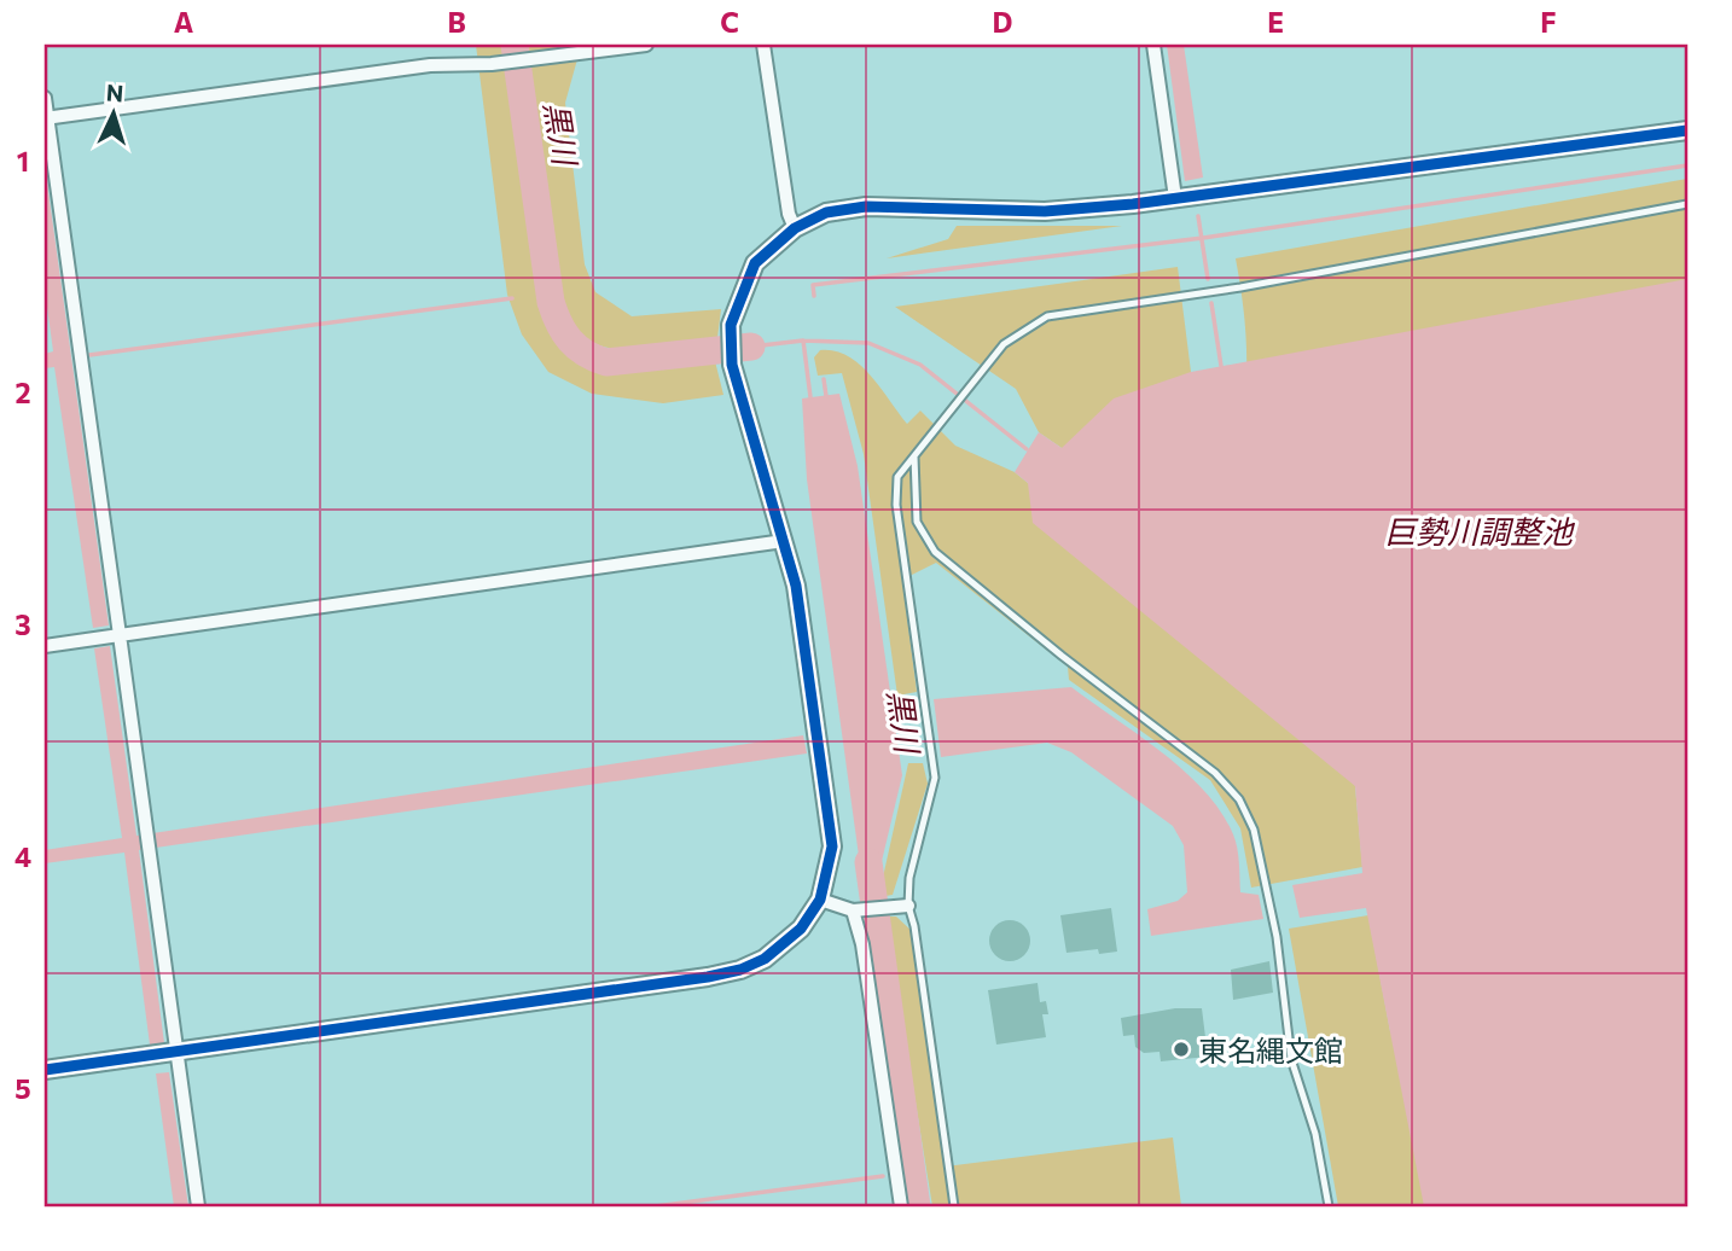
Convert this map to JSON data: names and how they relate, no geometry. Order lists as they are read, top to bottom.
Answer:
{
  "water": ["黒川", "巨勢川調整池"],
  "places": ["東名縄文館"],
  "north": "top",
  "grid": {
    "columns": [
      "A",
      "B",
      "C",
      "D",
      "E",
      "F"
    ],
    "rows": [
      "1",
      "2",
      "3",
      "4",
      "5"
    ]
  }
}
